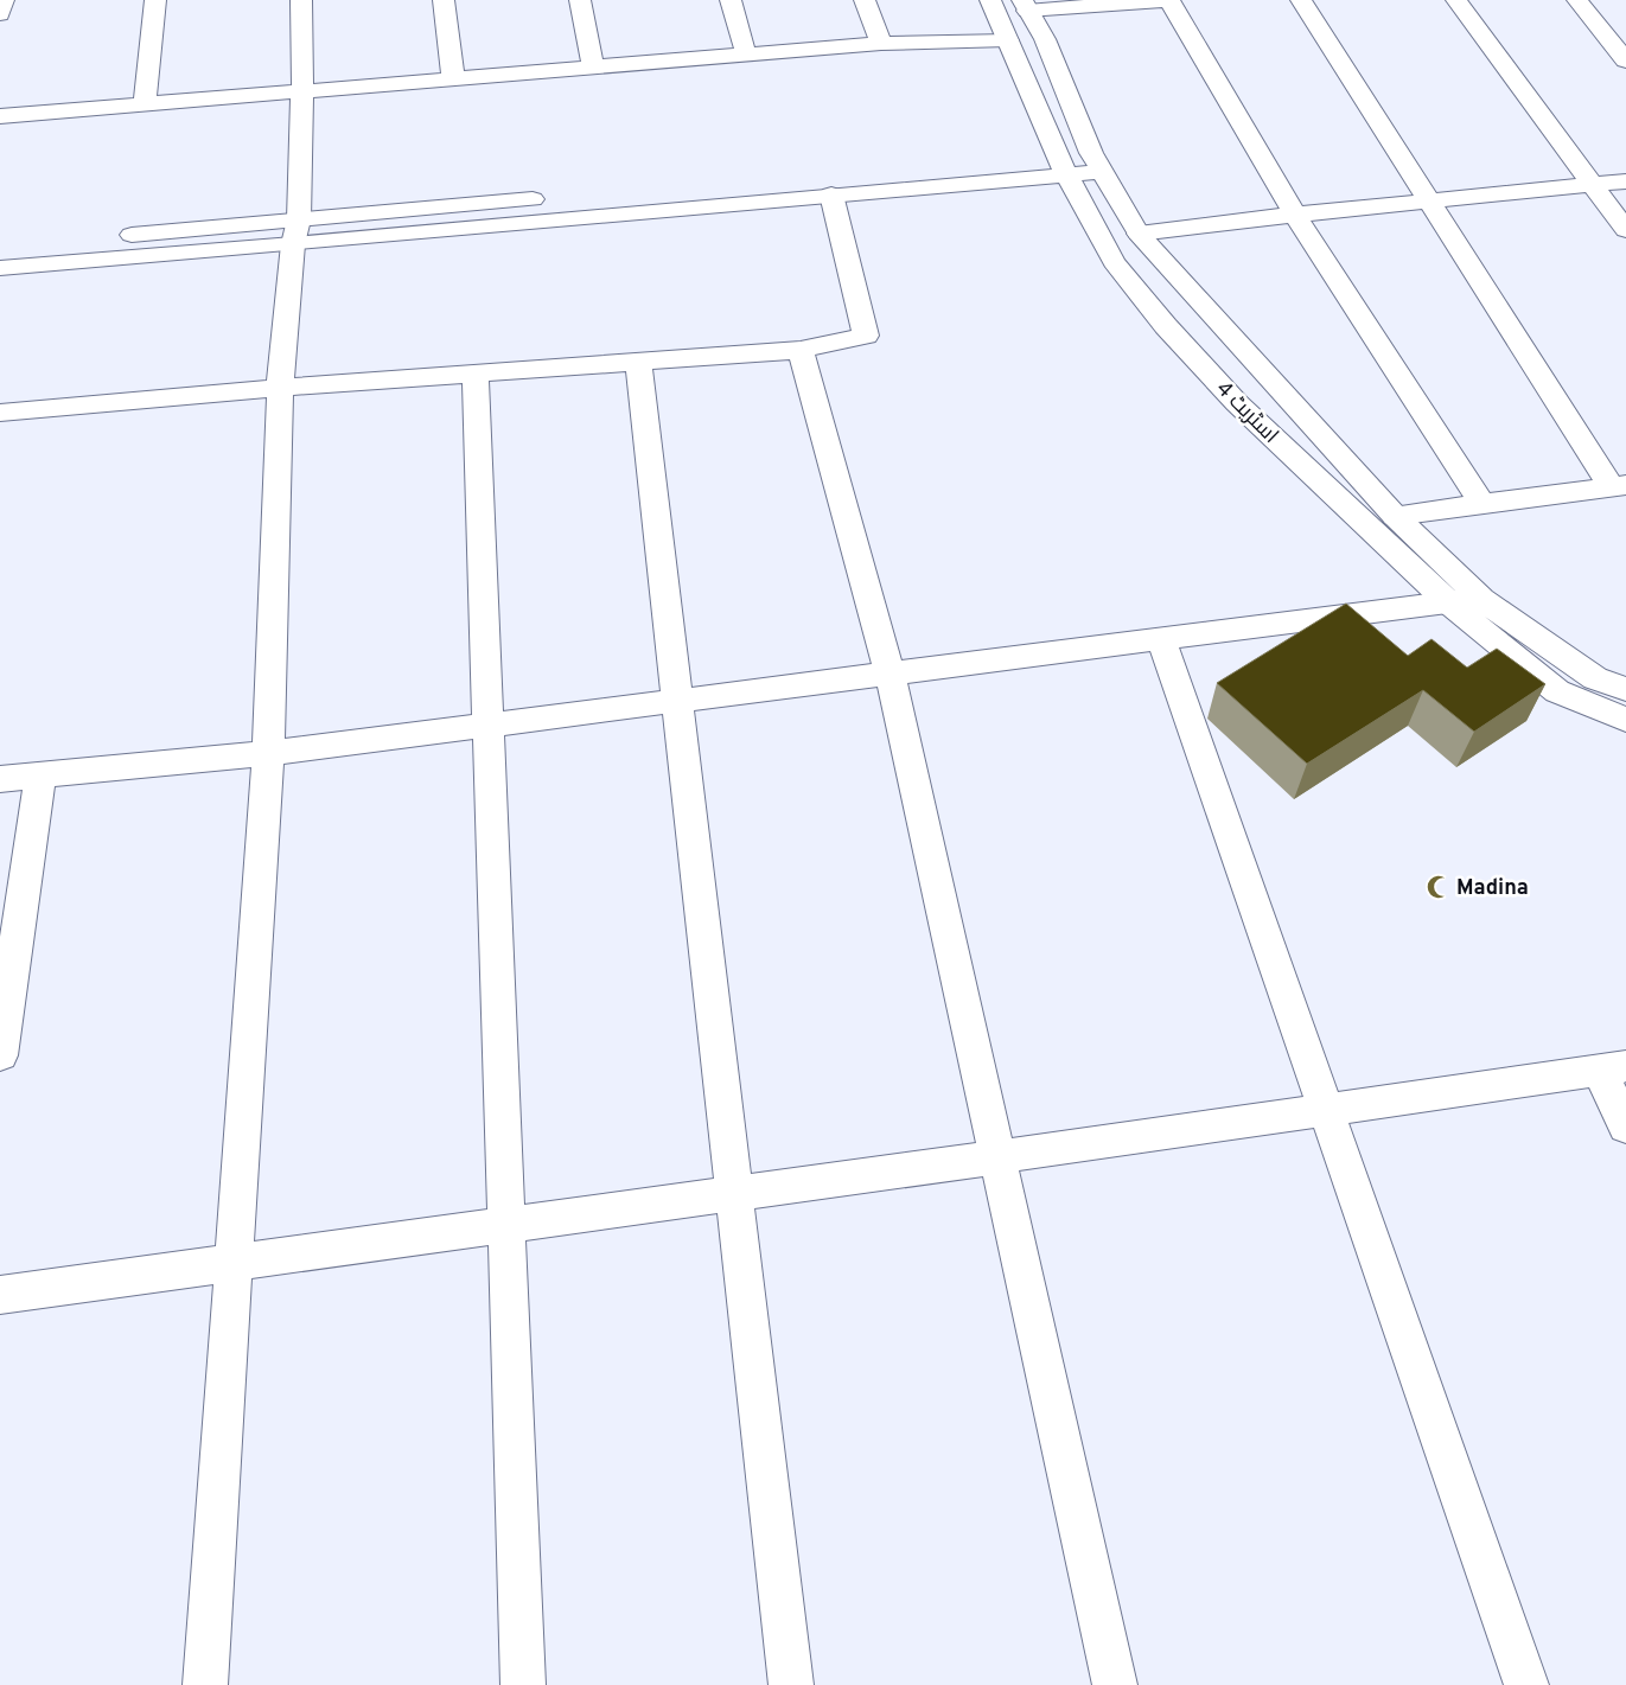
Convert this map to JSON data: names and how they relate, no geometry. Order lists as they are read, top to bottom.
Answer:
{
  "streets": {
    "street": ["اسٹریٹ 4"]
  },
  "places": {
    "mosque": ["Madina"]
  }
}
